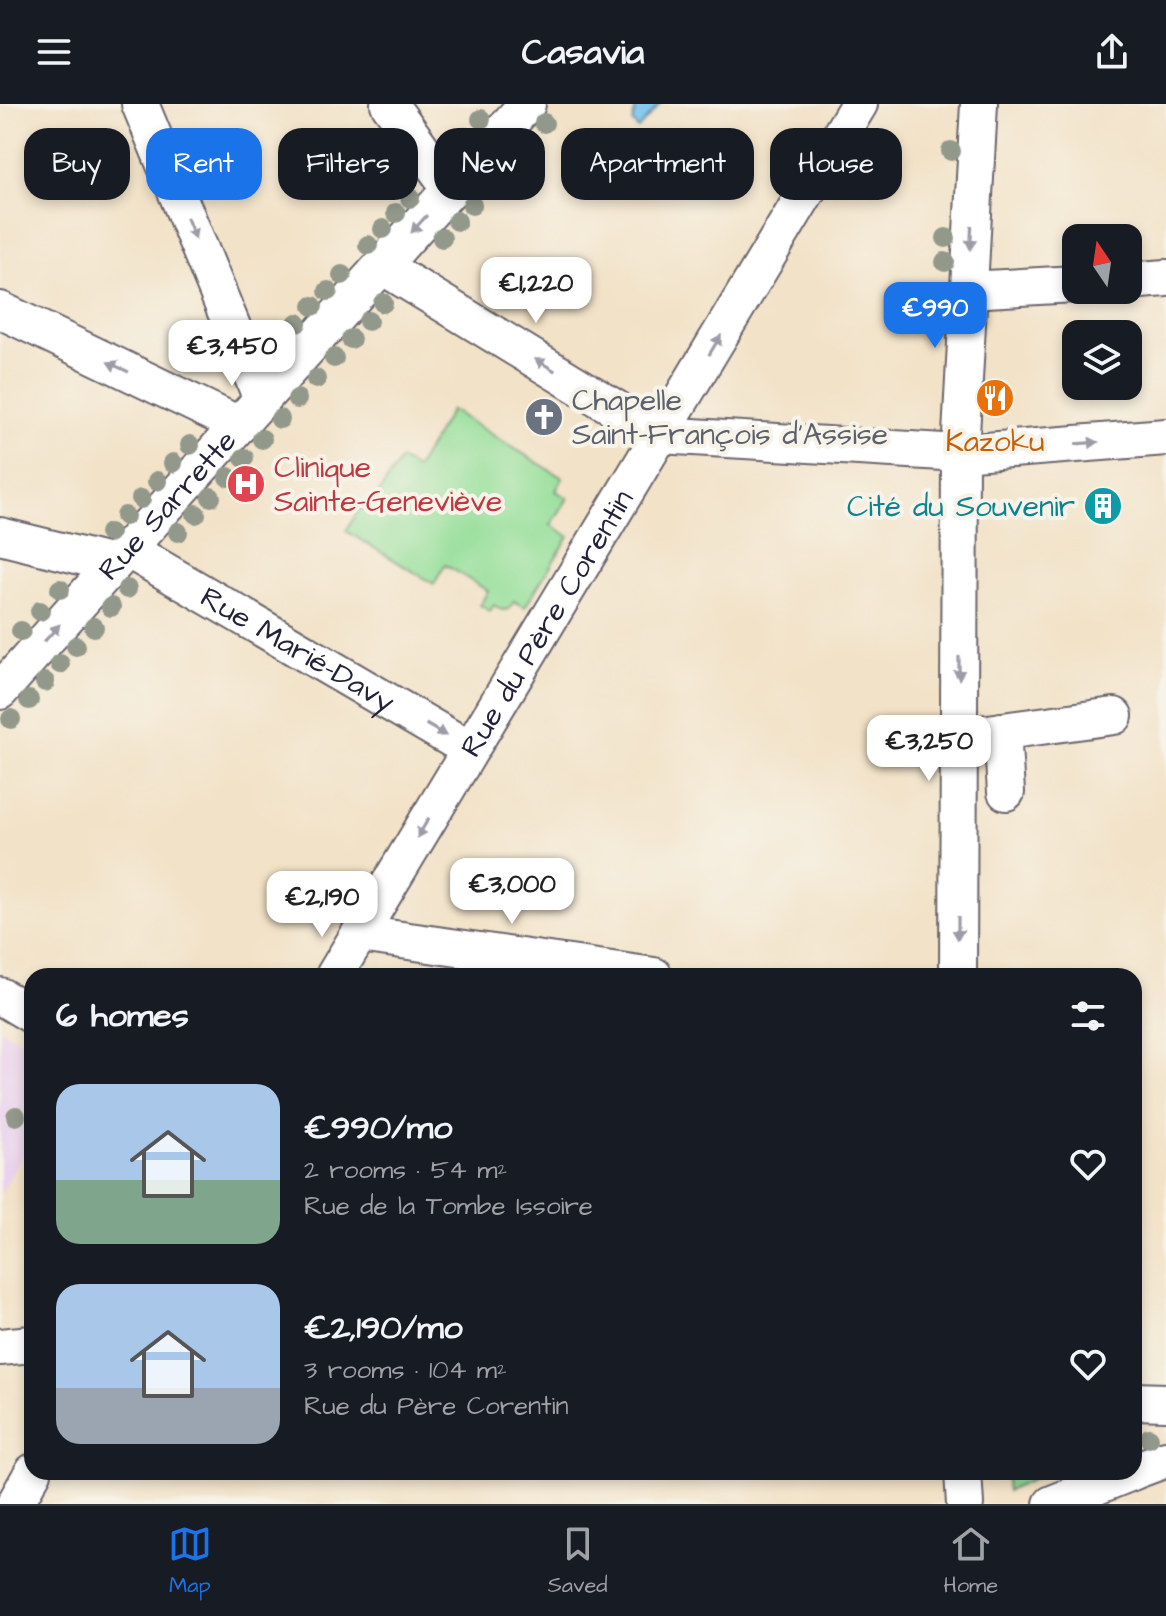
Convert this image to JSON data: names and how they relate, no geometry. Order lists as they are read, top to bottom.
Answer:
{
  "streets": {
    "street": ["Rue Sarrette", "Rue du Père Corentin", "Rue Marié-Davy"]
  },
  "crossings": [
    ["Rue Sarrette", "Rue Marié-Davy"],
    ["Rue du Père Corentin", "Rue Marié-Davy"]
  ],
  "one_way": ["Rue Marié-Davy"],
  "places": {
    "restaurant": ["Kazoku"],
    "church": ["Chapelle Saint-François d'Assise"],
    "hospital": ["Clinique Sainte-Geneviève"],
    "building": ["Cité du Souvenir"]
  },
  "north": "top",
  "page": {
    "header": "Casavia",
    "chip": [
      "Buy",
      "Rent",
      "Filters",
      "New",
      "Apartment",
      "House"
    ],
    "price": [
      "€1,220",
      "€990",
      "€3,450",
      "€3,250",
      "€3,000",
      "€2,190"
    ],
    "heading": "6 homes",
    "list": [
      {
        "name": "€990/mo",
        "note": "2 rooms · 54 m² · Rue de la Tombe Issoire"
      },
      {
        "name": "€2,190/mo",
        "note": "3 rooms · 104 m² · Rue du Père Corentin"
      }
    ],
    "tabs": ["Map", "Saved", "Home"]
  }
}
